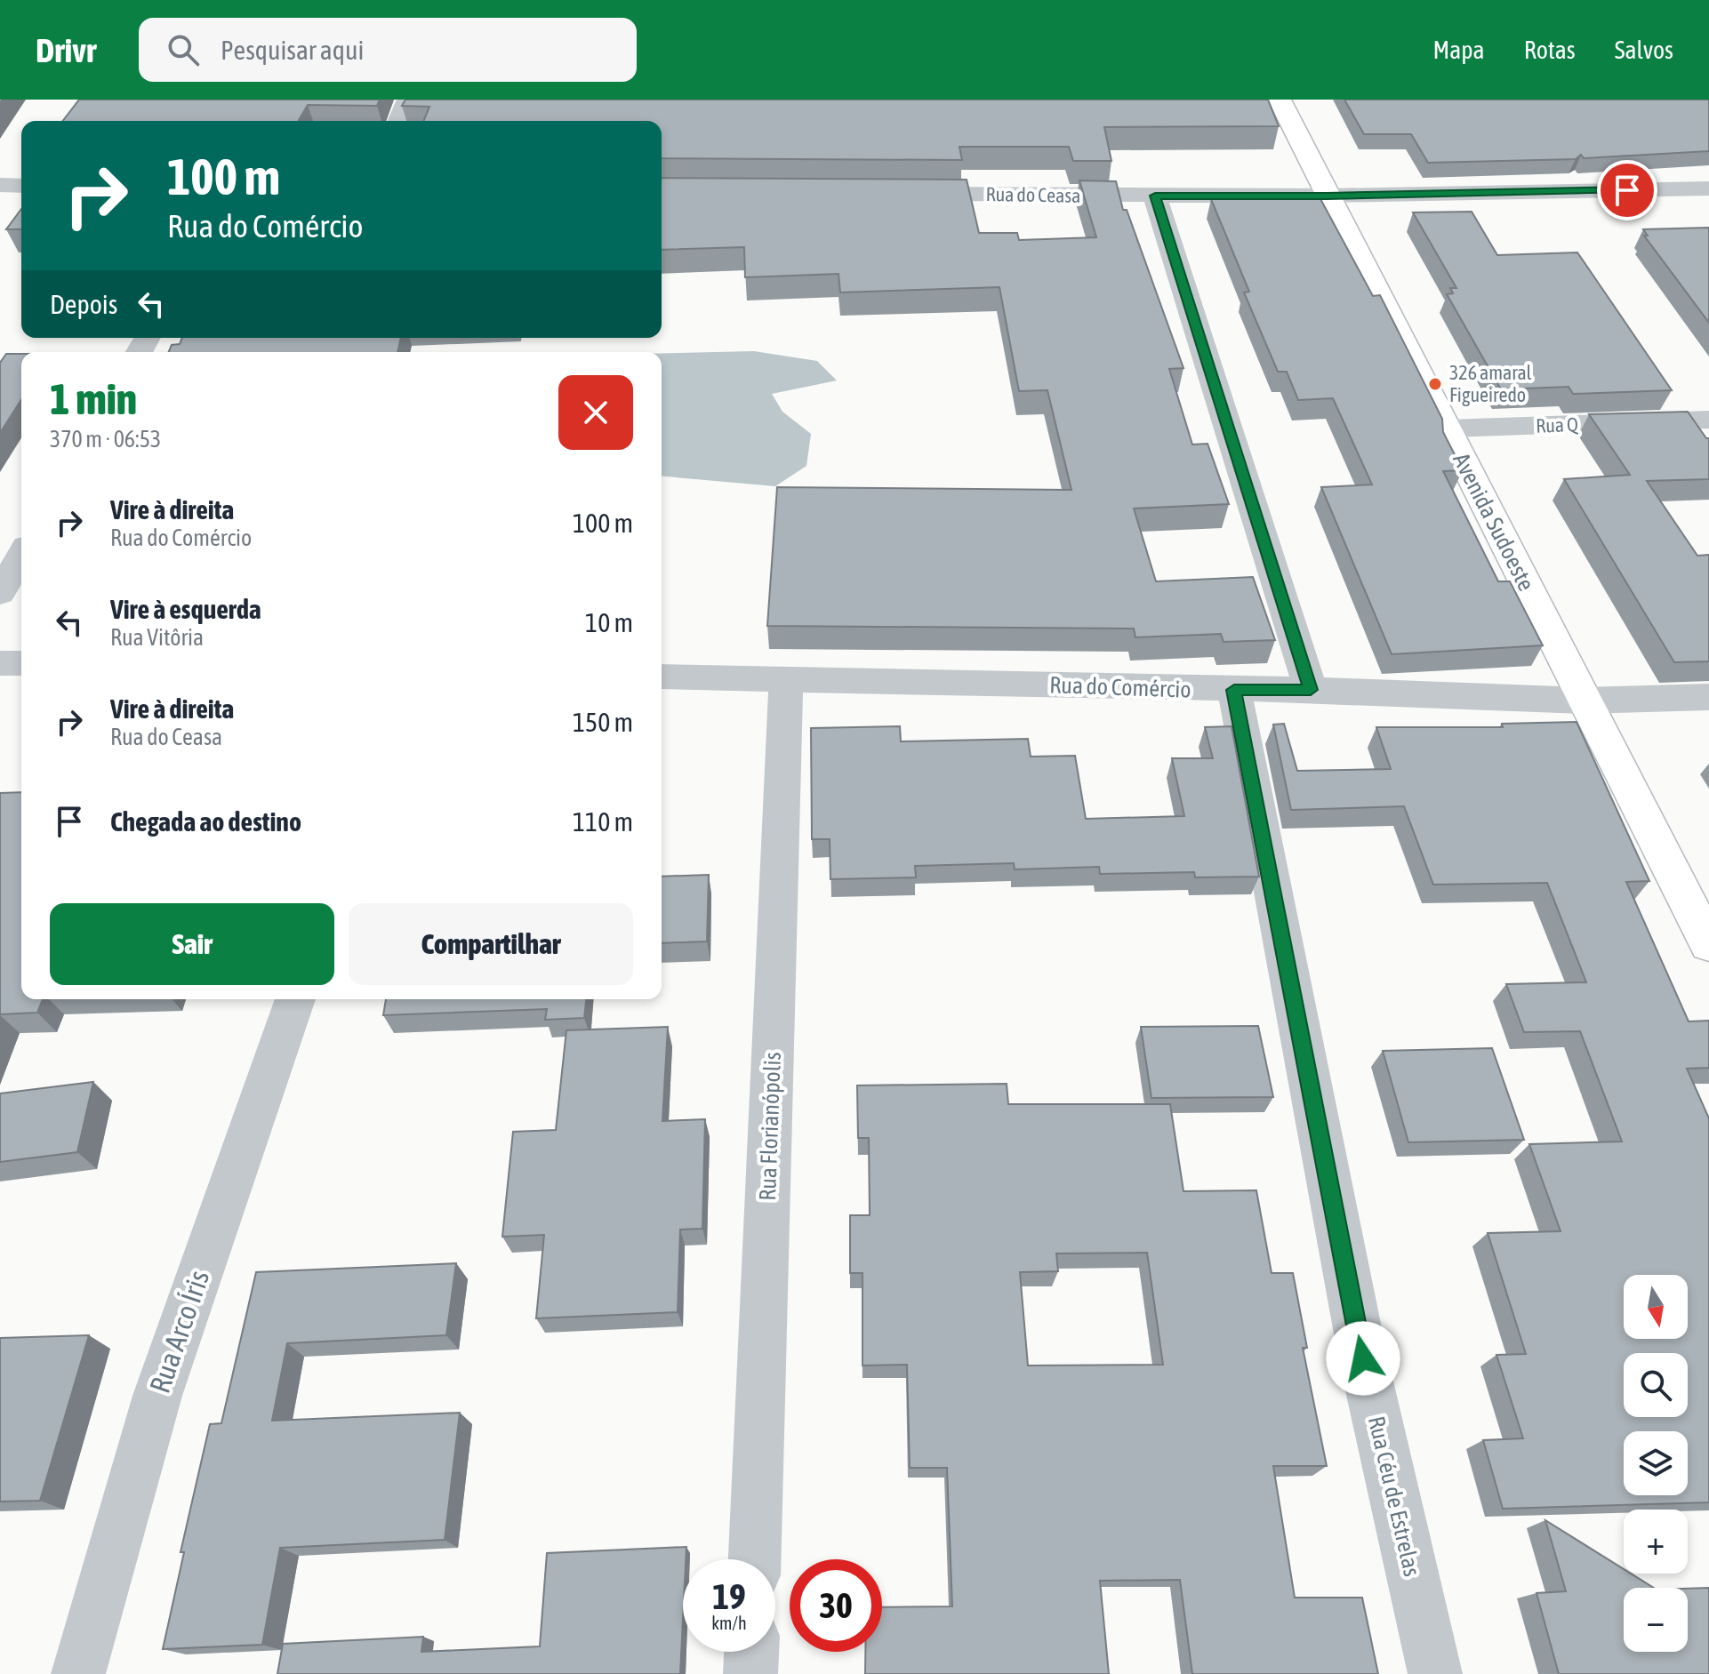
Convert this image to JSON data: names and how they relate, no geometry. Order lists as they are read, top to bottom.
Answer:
{
  "streets": {
    "street": [
      "Rua do Ceasa",
      "Rua Q",
      "Avenida Sudoeste",
      "Rua do Comércio",
      "Rua Florianópolis",
      "Rua Arco Íris",
      "Rua Céu de Estrelas"
    ]
  },
  "crossings": [
    ["Rua do Ceasa", "Avenida Sudoeste"],
    ["Rua Q", "Avenida Sudoeste"],
    ["Avenida Sudoeste", "Rua do Comércio"],
    ["Rua do Comércio", "Rua Florianópolis"],
    ["Rua do Comércio", "Rua Céu de Estrelas"]
  ],
  "places": ["326 amaral Figueiredo"],
  "north": "bottom",
  "page": {
    "header": "Drivr",
    "search": "Pesquisar aqui",
    "nav": ["Mapa", "Rotas", "Salvos"],
    "turn": ["100 m", "Rua do Comércio"],
    "then": "Depois",
    "heading": ["1 min", "370 m · 06:53"],
    "list": [
      {
        "name": "Vire à direita",
        "note": "Rua do Comércio",
        "value": "100 m"
      },
      {
        "name": "Vire à esquerda",
        "note": "Rua Vitôria",
        "value": "10 m"
      },
      {
        "name": "Vire à direita",
        "note": "Rua do Ceasa",
        "value": "150 m"
      },
      {
        "name": "Chegada ao destino",
        "value": "110 m"
      }
    ],
    "buttons": ["Sair", "Compartilhar"],
    "map_buttons": ["+", "−"],
    "speed": "19 km/h",
    "limit": "30"
  }
}
